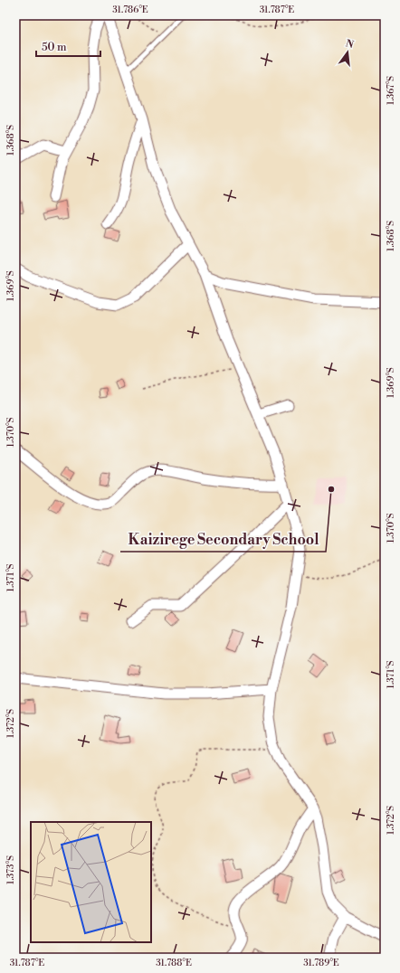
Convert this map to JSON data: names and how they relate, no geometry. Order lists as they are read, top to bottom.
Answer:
{
  "places": ["Kaizirege Secondary School"],
  "scale_bar": "50 m",
  "north": "top",
  "coordinates": [
    "31.786°E",
    "31.787°E",
    "1.367°S",
    "1.368°S",
    "1.369°S",
    "1.370°S",
    "1.371°S",
    "1.372°S",
    "1.373°S",
    "31.788°E",
    "31.789°E"
  ]
}
